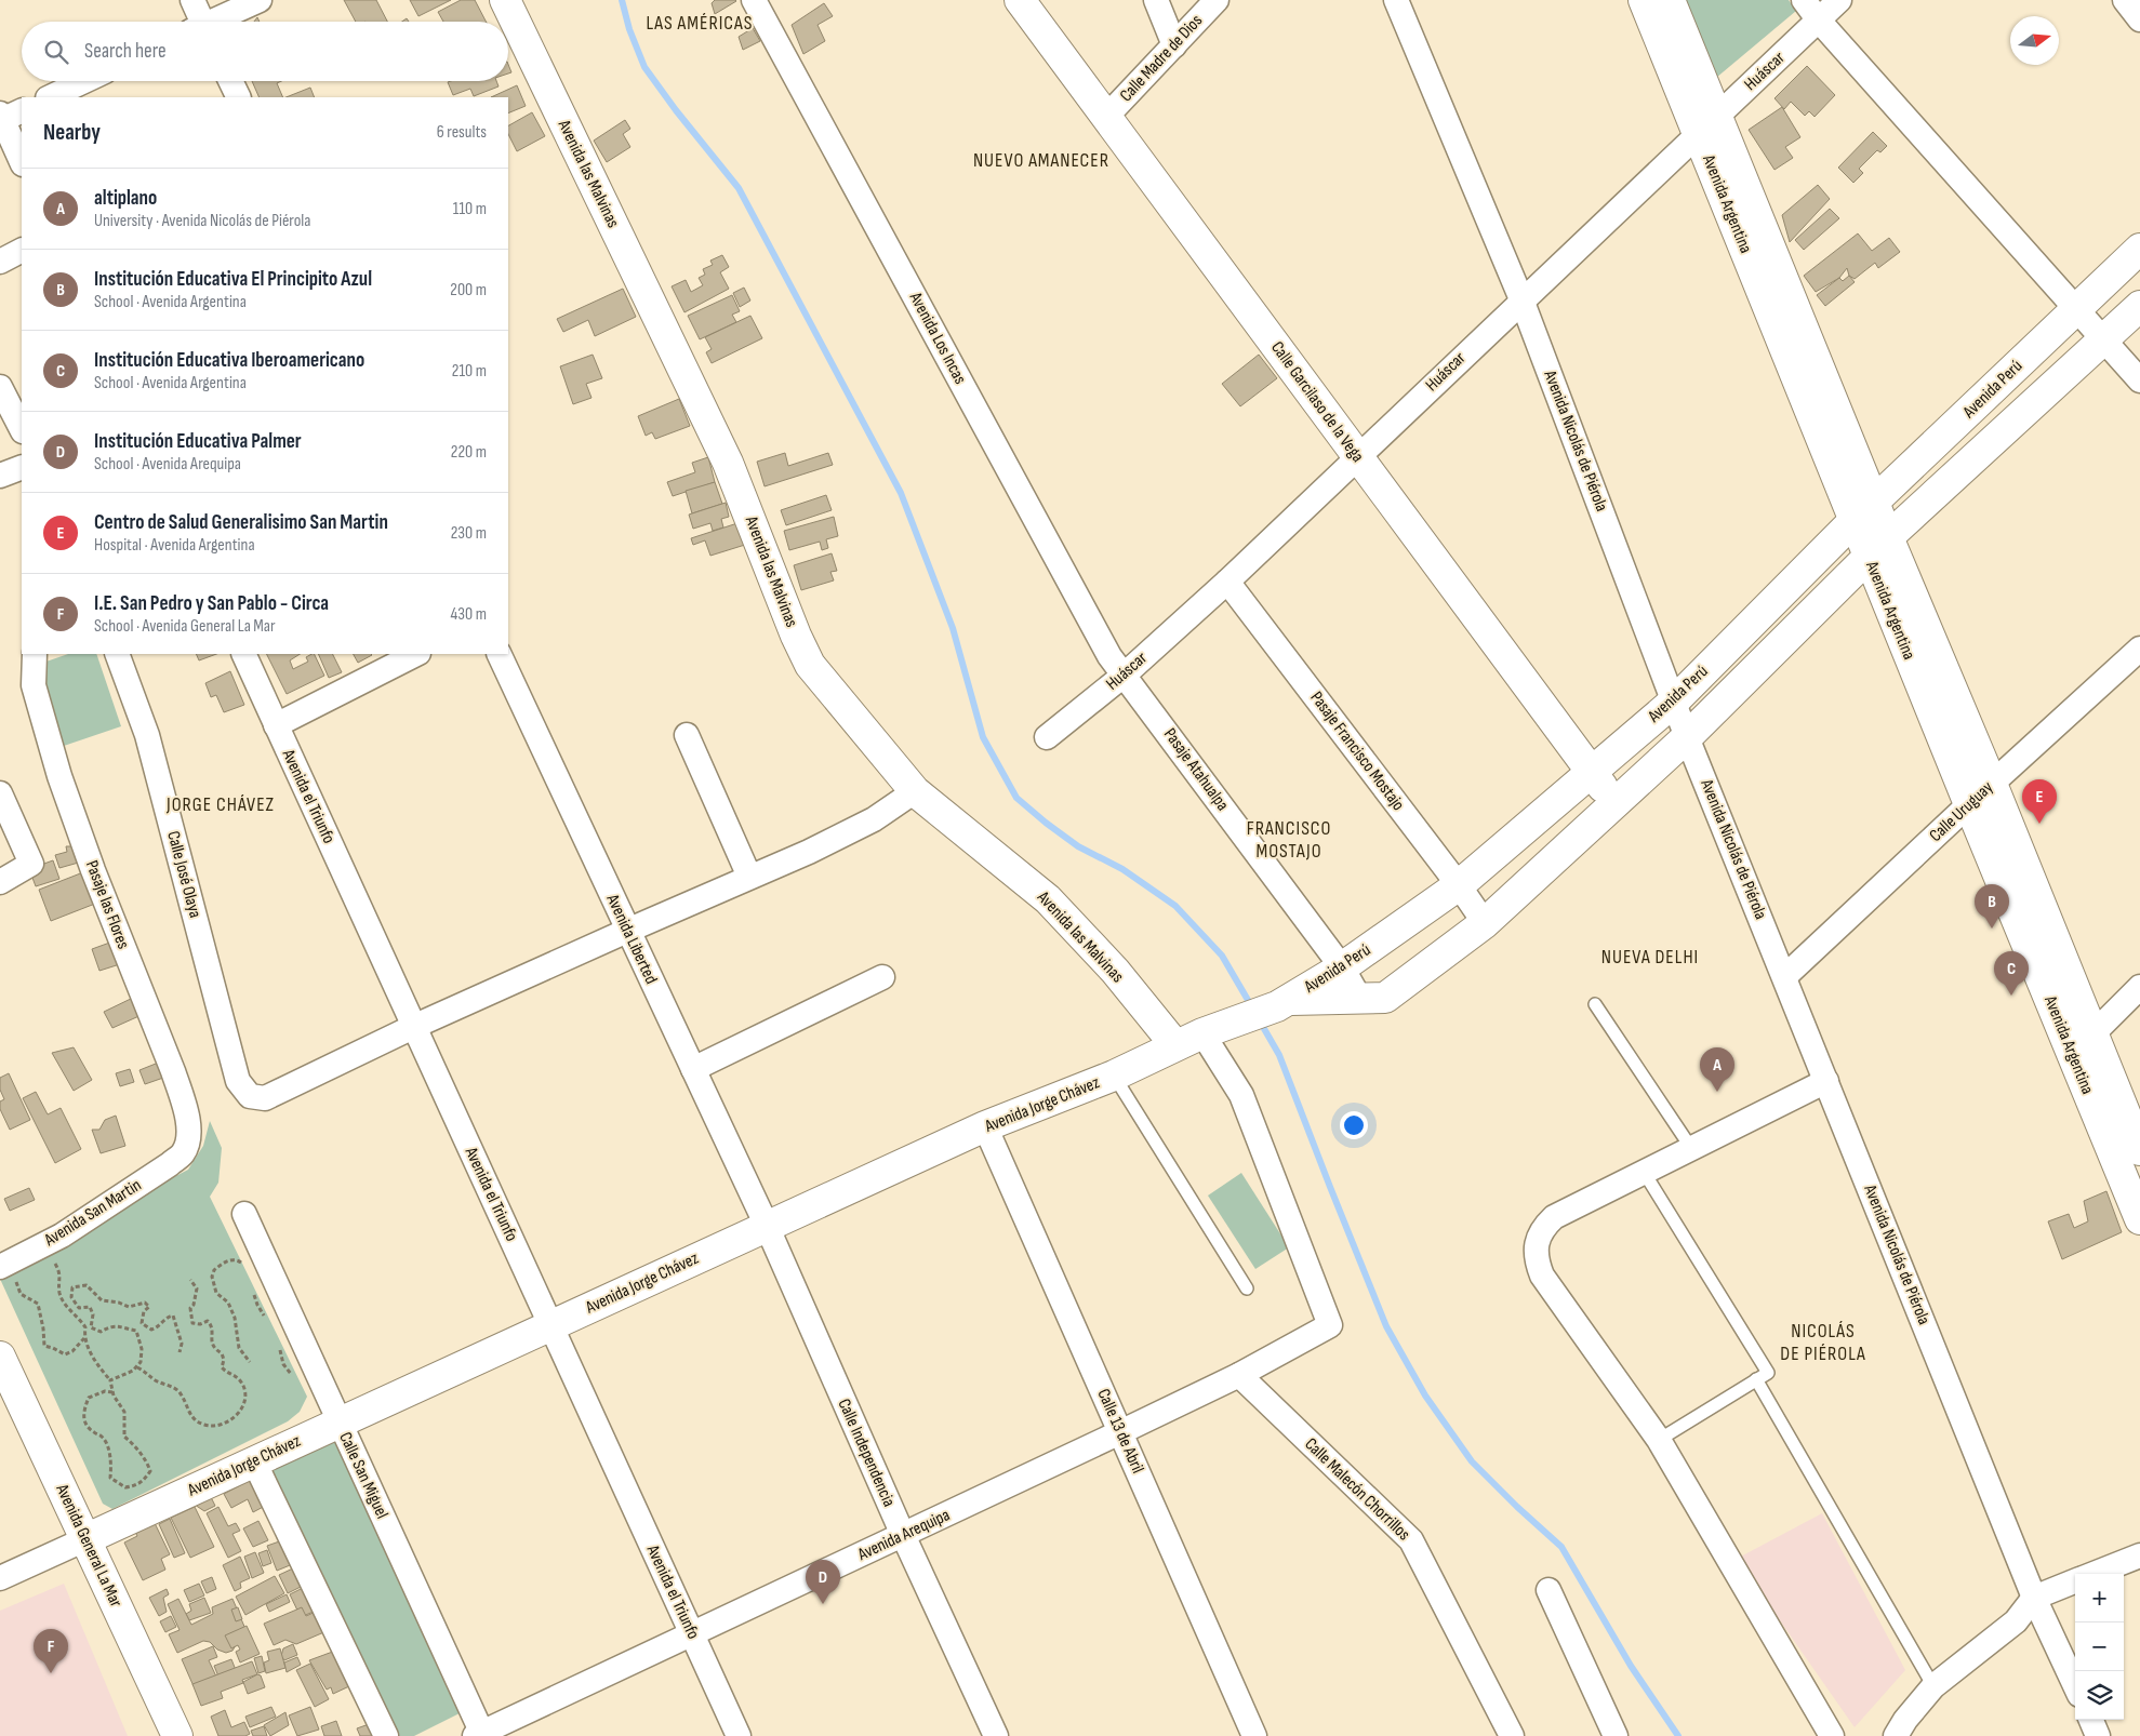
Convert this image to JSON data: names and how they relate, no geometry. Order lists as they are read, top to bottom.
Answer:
{
  "streets": {
    "street": [
      "Calle Madre de Dios",
      "Huáscar",
      "Avenida las Malvinas",
      "Avenida Argentina",
      "Avenida Los Incas",
      "Avenida Perú",
      "Calle Garcilaso de la Vega",
      "Avenida Nicolás de Piérola",
      "Pasaje Francisco Mostajo",
      "Pasaje Atahualpa",
      "Avenida el Triunfo",
      "Calle Uruguay",
      "Calle José Olaya",
      "Pasaje las Flores",
      "Avenida Liberted",
      "Avenida Jorge Chávez",
      "Avenida San Martin",
      "Calle 13 de Abril",
      "Calle Independencia",
      "Calle San Miguel",
      "Calle Malecón Chorrillos",
      "Avenida Arequipa",
      "Avenida General La Mar"
    ]
  },
  "crossings": [
    ["Calle Madre de Dios", "Calle Garcilaso de la Vega"],
    ["Huáscar", "Avenida Argentina"],
    ["Huáscar", "Avenida Los Incas"],
    ["Huáscar", "Calle Garcilaso de la Vega"],
    ["Huáscar", "Avenida Nicolás de Piérola"],
    ["Huáscar", "Pasaje Francisco Mostajo"],
    ["Huáscar", "Pasaje Atahualpa"],
    ["Avenida las Malvinas", "Avenida Jorge Chávez"],
    ["Avenida Argentina", "Avenida Perú"],
    ["Avenida Argentina", "Calle Uruguay"],
    ["Avenida Los Incas", "Pasaje Atahualpa"],
    ["Avenida Perú", "Calle Garcilaso de la Vega"],
    ["Avenida Perú", "Avenida Nicolás de Piérola"],
    ["Avenida Perú", "Pasaje Francisco Mostajo"],
    ["Avenida Perú", "Pasaje Atahualpa"],
    ["Avenida Perú", "Avenida Jorge Chávez"],
    ["Avenida Nicolás de Piérola", "Calle Uruguay"],
    ["Avenida el Triunfo", "Calle José Olaya"],
    ["Avenida el Triunfo", "Avenida Jorge Chávez"],
    ["Avenida el Triunfo", "Avenida Arequipa"],
    ["Pasaje las Flores", "Avenida San Martin"],
    ["Avenida Liberted", "Avenida Jorge Chávez"],
    ["Avenida Liberted", "Calle Independencia"],
    ["Avenida Jorge Chávez", "Calle 13 de Abril"],
    ["Avenida Jorge Chávez", "Calle Independencia"],
    ["Avenida Jorge Chávez", "Calle San Miguel"],
    ["Avenida Jorge Chávez", "Avenida Arequipa"],
    ["Avenida Jorge Chávez", "Avenida General La Mar"],
    ["Calle 13 de Abril", "Avenida Arequipa"],
    ["Calle Independencia", "Avenida Arequipa"],
    ["Calle San Miguel", "Avenida Arequipa"],
    ["Calle Malecón Chorrillos", "Avenida Arequipa"]
  ],
  "districts": [
    "LAS AMÉRICAS",
    "NUEVO AMANECER",
    "JORGE CHÁVEZ",
    "FRANCISCO MOSTAJO",
    "NUEVA DELHI",
    "NICOLÁS DE PIÉROLA"
  ],
  "north": "right",
  "page": {
    "search": "Search here",
    "heading": ["Nearby", "6 results"],
    "list": [
      {
        "mark": "A",
        "name": "altiplano",
        "note": "University · Avenida Nicolás de Piérola",
        "value": "110 m"
      },
      {
        "mark": "B",
        "name": "Institución Educativa El Principito Azul",
        "note": "School · Avenida Argentina",
        "value": "200 m"
      },
      {
        "mark": "C",
        "name": "Institución Educativa Iberoamericano",
        "note": "School · Avenida Argentina",
        "value": "210 m"
      },
      {
        "mark": "D",
        "name": "Institución Educativa Palmer",
        "note": "School · Avenida Arequipa",
        "value": "220 m"
      },
      {
        "mark": "E",
        "name": "Centro de Salud Generalisimo San Martin",
        "note": "Hospital · Avenida Argentina",
        "value": "230 m"
      },
      {
        "mark": "F",
        "name": "I.E. San Pedro y San Pablo - Circa",
        "note": "School · Avenida General La Mar",
        "value": "430 m"
      }
    ],
    "pins": [
      "E",
      "B",
      "C",
      "A",
      "D",
      "F"
    ],
    "map_buttons": ["+", "−"]
  }
}
